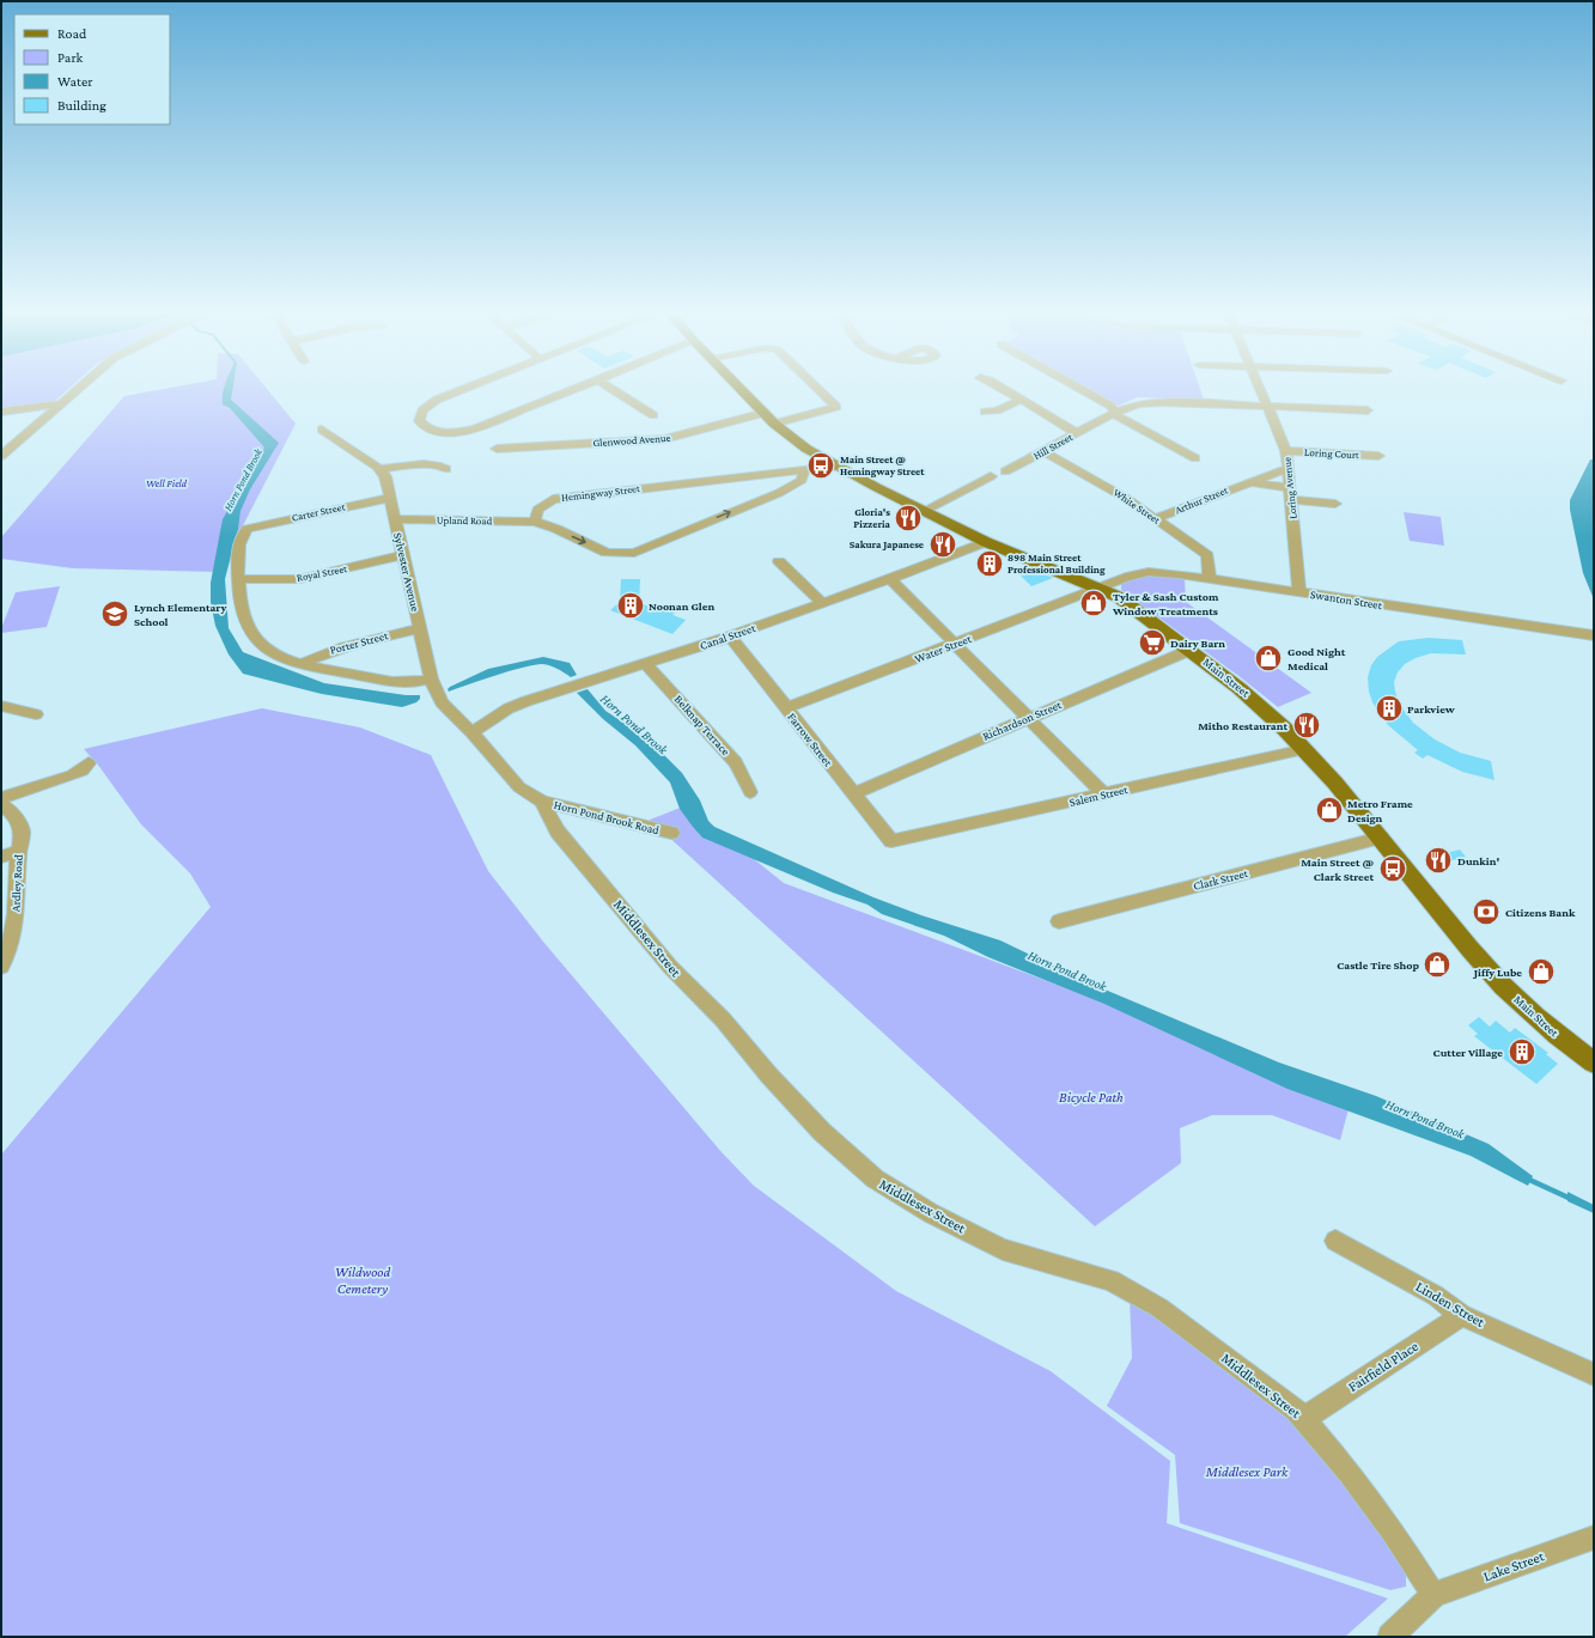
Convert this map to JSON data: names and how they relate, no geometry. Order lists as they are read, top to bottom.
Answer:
{
  "streets": {
    "main road": ["Main Street"],
    "street": [
      "Glenwood Avenue",
      "Hill Street",
      "Loring Court",
      "Loring Avenue",
      "Hemingway Street",
      "Arthur Street",
      "White Street",
      "Carter Street",
      "Upland Road",
      "Sylvester Avenue",
      "Royal Street",
      "Swanton Street",
      "Canal Street",
      "Porter Street",
      "Water Street",
      "Richardson Street",
      "Belknap Terrace",
      "Farrow Street",
      "Salem Street",
      "Horn Pond Brook Road",
      "Clark Street",
      "Ardley Road",
      "Middlesex Street",
      "Linden Street",
      "Fairfield Place",
      "Lake Street"
    ]
  },
  "crossings": [
    ["Glenwood Avenue", "Main Street"],
    ["Hill Street", "Loring Avenue"],
    ["Hill Street", "White Street"],
    ["Loring Court", "Loring Avenue"],
    ["Loring Avenue", "Arthur Street"],
    ["Loring Avenue", "Swanton Street"],
    ["Hemingway Street", "Upland Road"],
    ["Hemingway Street", "Main Street"],
    ["Arthur Street", "White Street"],
    ["White Street", "Swanton Street"],
    ["Carter Street", "Sylvester Avenue"],
    ["Carter Street", "Royal Street"],
    ["Upland Road", "Sylvester Avenue"],
    ["Sylvester Avenue", "Royal Street"],
    ["Sylvester Avenue", "Canal Street"],
    ["Sylvester Avenue", "Porter Street"],
    ["Swanton Street", "Water Street"],
    ["Swanton Street", "Main Street"],
    ["Canal Street", "Main Street"],
    ["Canal Street", "Belknap Terrace"],
    ["Canal Street", "Farrow Street"],
    ["Water Street", "Main Street"],
    ["Water Street", "Farrow Street"],
    ["Main Street", "Richardson Street"],
    ["Main Street", "Salem Street"],
    ["Main Street", "Clark Street"],
    ["Richardson Street", "Farrow Street"],
    ["Farrow Street", "Salem Street"],
    ["Horn Pond Brook Road", "Middlesex Street"],
    ["Middlesex Street", "Fairfield Place"],
    ["Middlesex Street", "Lake Street"],
    ["Linden Street", "Fairfield Place"]
  ],
  "water": ["Horn Pond Brook"],
  "parks": [
    "Well Field",
    "Bicycle Path",
    "Wildwood Cemetery",
    "Middlesex Park"
  ],
  "places": {
    "bus stop": ["Main Street @ Hemingway Street", "Main Street @ Clark Street"],
    "restaurant": [
      "Gloria's Pizzeria",
      "Sakura Japanese",
      "Mitho Restaurant",
      "Dunkin'"
    ],
    "building": [
      "898 Main Street Professional Building",
      "Noonan Glen",
      "Parkview",
      "Cutter Village"
    ],
    "shop": [
      "Tyler & Sash Custom Window Treatments",
      "Good Night Medical",
      "Metro Frame Design",
      "Castle Tire Shop",
      "Jiffy Lube"
    ],
    "school or university": ["Lynch Elementary School"],
    "supermarket": ["Dairy Barn"],
    "bank": ["Citizens Bank"]
  },
  "legend": [
    "Road",
    "Park",
    "Water",
    "Building"
  ]
}
